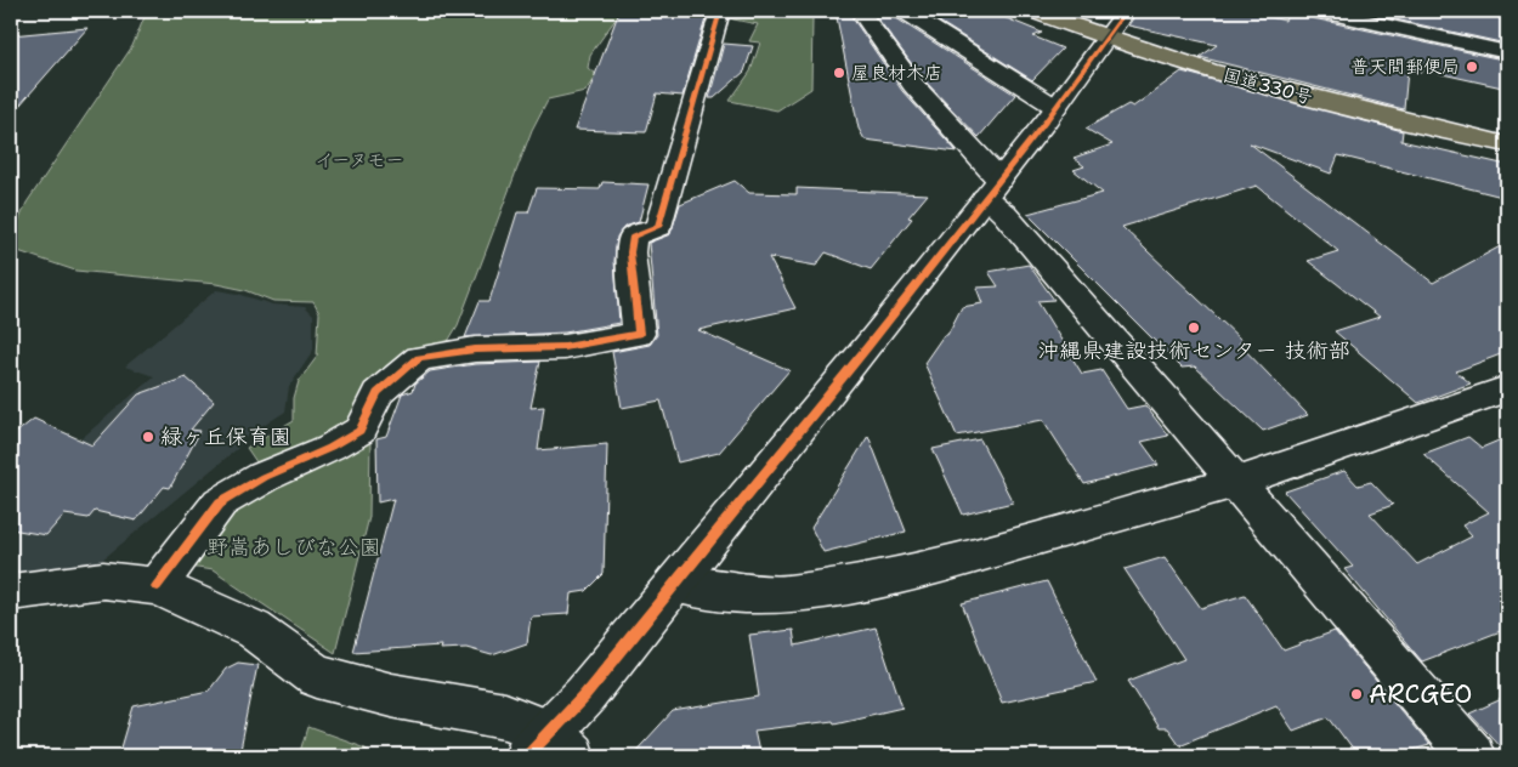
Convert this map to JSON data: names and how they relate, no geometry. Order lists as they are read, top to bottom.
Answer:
{
  "streets": {
    "highway": ["国道330号"]
  },
  "parks": ["イーヌモー", "野嵩あしびな公園"],
  "places": [
    "普天間郵便局",
    "屋良材木店",
    "沖縄県建設技術センター 技術部",
    "緑ヶ丘保育園",
    "ARCGEO"
  ]
}
